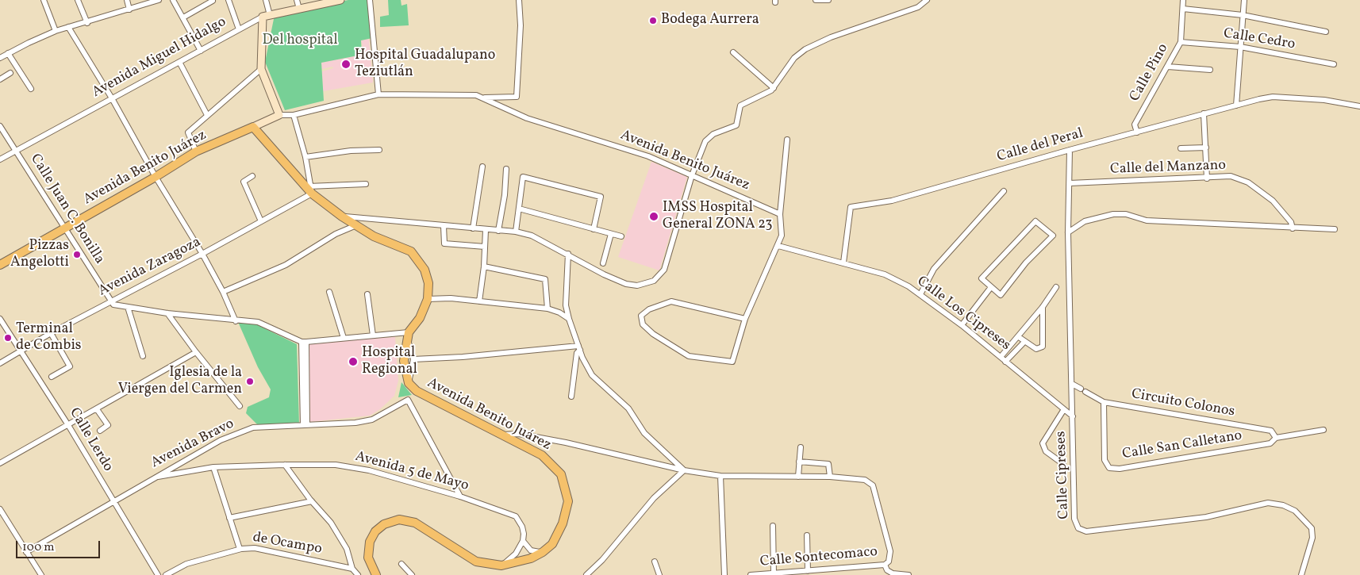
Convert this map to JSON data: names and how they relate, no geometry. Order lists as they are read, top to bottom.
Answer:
{
  "streets": {
    "main road": ["Avenida Miguel Hidalgo", "Avenida Benito Juárez"],
    "street": [
      "Calle Cedro",
      "Calle Pino",
      "Calle del Peral",
      "Calle del Manzano",
      "Calle Juan C. Bonilla",
      "Avenida Zaragoza",
      "Calle Los Cipreses",
      "Circuito Colonos",
      "Calle Lerdo",
      "Avenida Bravo",
      "Calle San Calletano",
      "Avenida 5 de Mayo",
      "Calle Cipreses",
      "de Ocampo",
      "Calle Sontecomaco"
    ]
  },
  "crossings": [
    ["Calle Cedro", "Calle Pino"],
    ["Avenida Miguel Hidalgo", "Calle Juan C. Bonilla"],
    ["Calle Pino", "Calle del Peral"],
    ["Calle del Peral", "Calle Los Cipreses"],
    ["Calle del Peral", "Calle Cipreses"],
    ["Avenida Benito Juárez", "Calle Juan C. Bonilla"],
    ["Avenida Benito Juárez", "Avenida Zaragoza"],
    ["Calle del Manzano", "Calle Cipreses"],
    ["Calle Juan C. Bonilla", "Avenida Zaragoza"],
    ["Avenida Zaragoza", "Calle Lerdo"],
    ["Calle Los Cipreses", "Calle Cipreses"],
    ["Circuito Colonos", "Calle San Calletano"],
    ["Circuito Colonos", "Calle Cipreses"],
    ["Calle Lerdo", "Avenida Bravo"],
    ["Avenida Bravo", "Avenida 5 de Mayo"]
  ],
  "parks": ["Del hospital"],
  "places": [
    "Bodega Aurrera",
    "Hospital Guadalupano Teziutlán",
    "IMSS Hospital General ZONA 23",
    "Pizzas Angelotti",
    "Terminal de Combis",
    "Hospital Regional",
    "Iglesia de la Viergen del Carmen"
  ],
  "scale_bar": "100 m"
}
